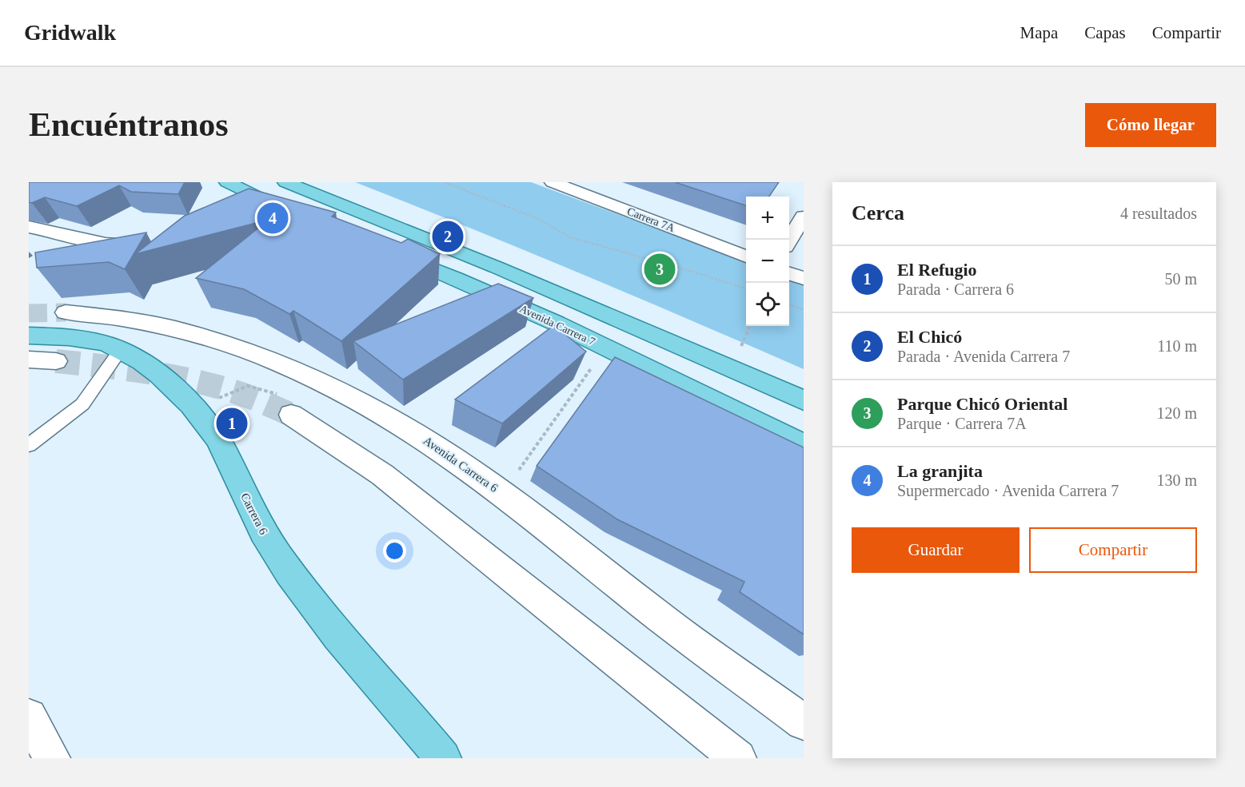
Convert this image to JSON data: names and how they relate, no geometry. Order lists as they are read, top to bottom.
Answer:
{
  "streets": {
    "main road": [
      "Carrera 7A",
      "Avenida Carrera 7",
      "Avenida Carrera 6",
      "Carrera 6"
    ]
  },
  "page": {
    "header": "Gridwalk",
    "nav": ["Mapa", "Capas", "Compartir"],
    "buttons": [
      "Cómo llegar",
      ["Guardar", "Compartir"]
    ],
    "title": "Encuéntranos",
    "heading": ["Cerca", "4 resultados"],
    "map_buttons": ["+", "−"],
    "pins": [
      "4",
      "2",
      "3",
      "1"
    ],
    "list": [
      {
        "mark": "1",
        "name": "El Refugio",
        "note": "Parada · Carrera 6",
        "value": "50 m"
      },
      {
        "mark": "2",
        "name": "El Chicó",
        "note": "Parada · Avenida Carrera 7",
        "value": "110 m"
      },
      {
        "mark": "3",
        "name": "Parque Chicó Oriental",
        "note": "Parque · Carrera 7A",
        "value": "120 m"
      },
      {
        "mark": "4",
        "name": "La granjita",
        "note": "Supermercado · Avenida Carrera 7",
        "value": "130 m"
      }
    ]
  }
}
